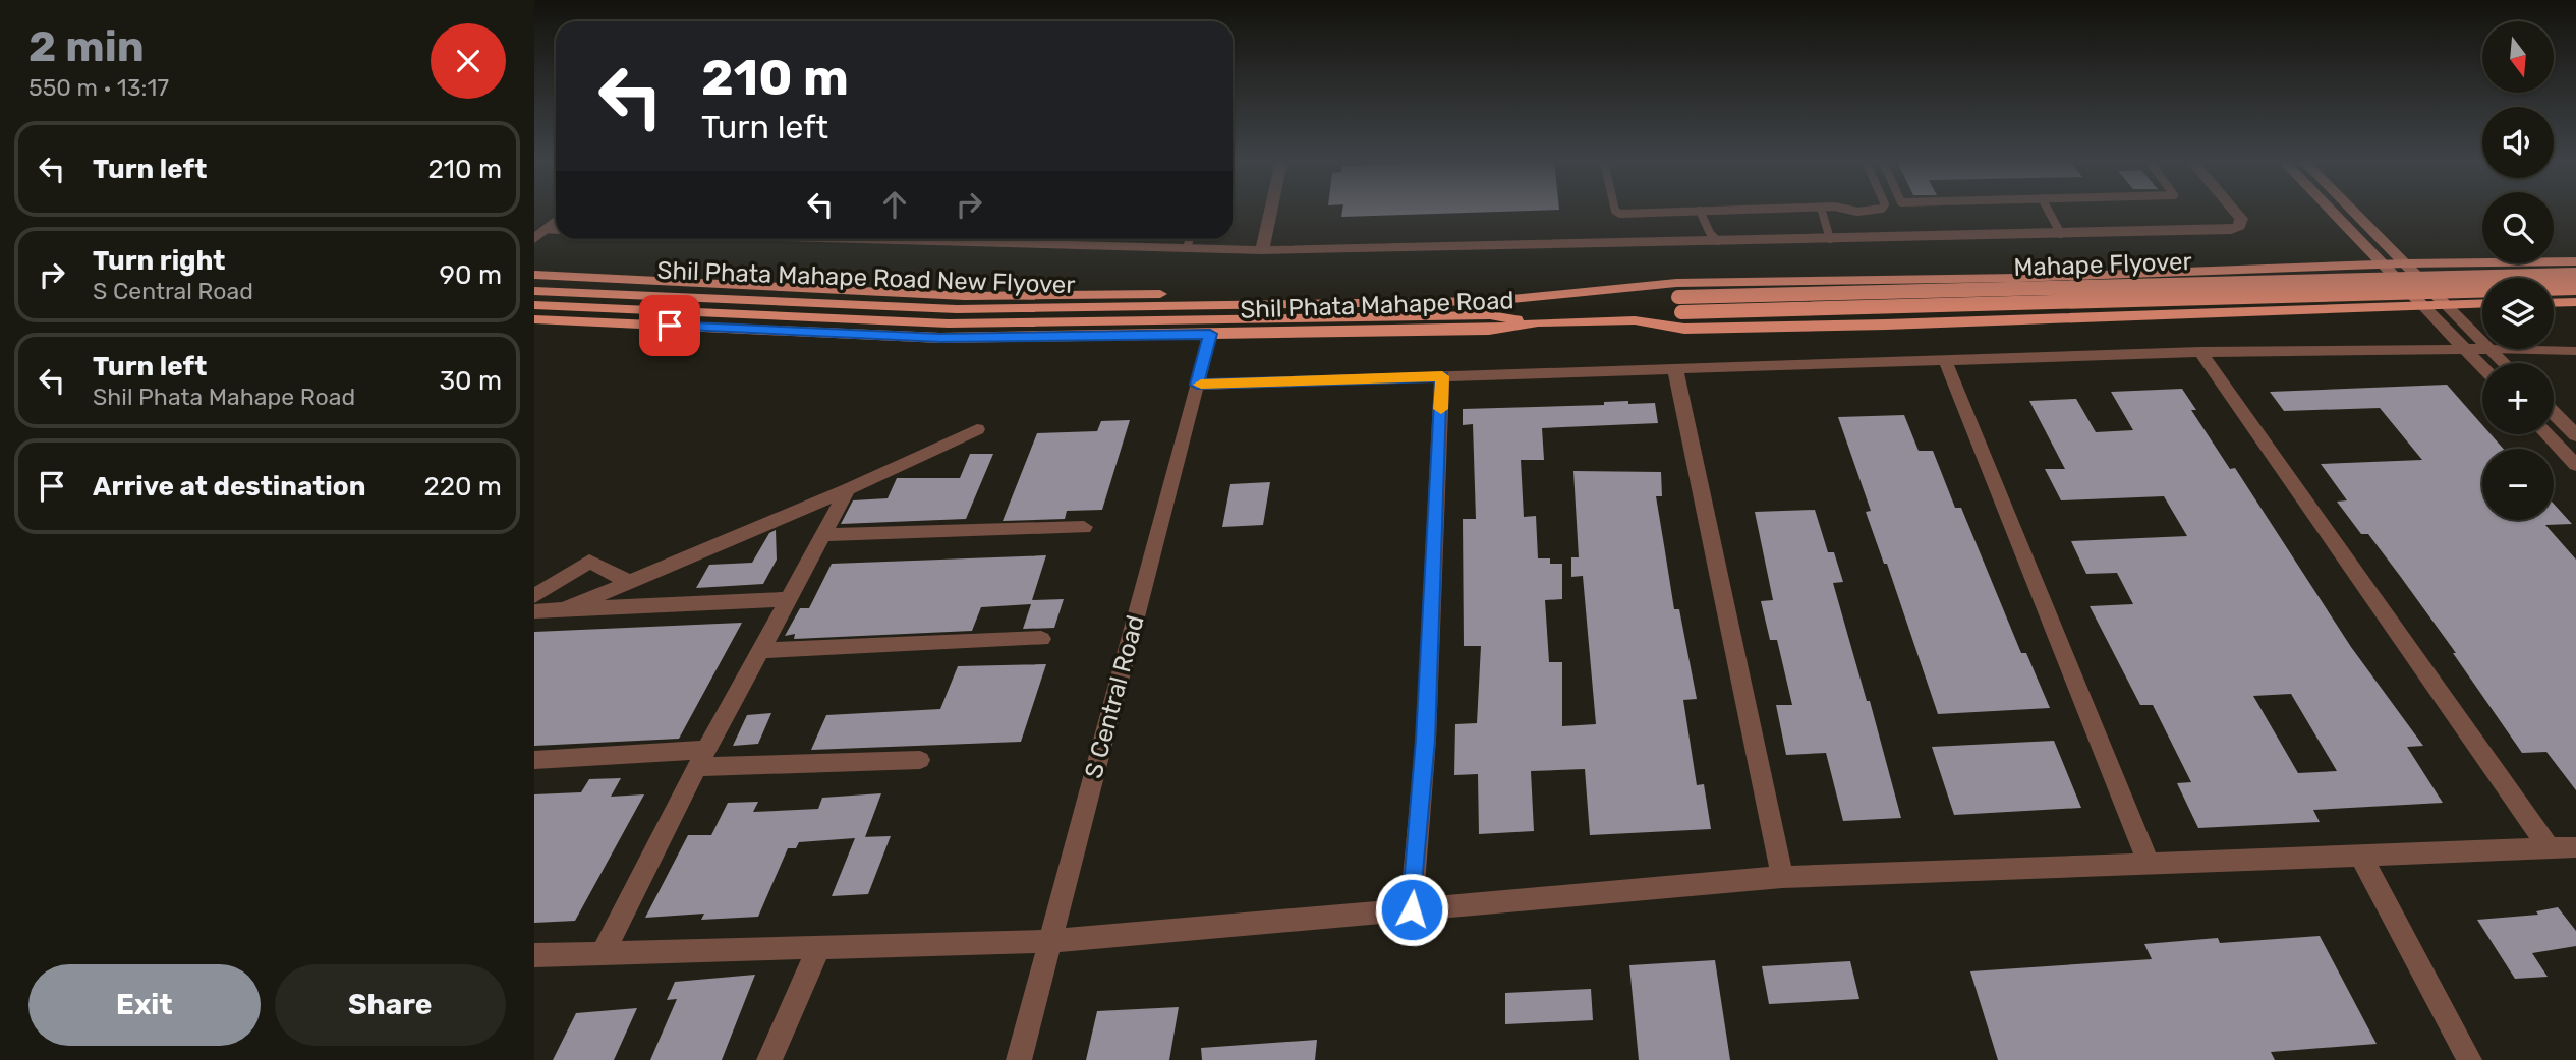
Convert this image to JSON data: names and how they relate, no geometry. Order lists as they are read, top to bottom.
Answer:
{
  "streets": {
    "main road": ["Mahape Flyover", "Shil Phata Mahape Road New Flyover", "Shil Phata Mahape Road"],
    "street": ["S Central Road"]
  },
  "crossings": [
    ["Shil Phata Mahape Road New Flyover", "Shil Phata Mahape Road"],
    ["Shil Phata Mahape Road", "S Central Road"]
  ],
  "north": "bottom",
  "page": {
    "heading": ["2 min", "550 m · 13:17"],
    "map_buttons": ["+", "−"],
    "turn": ["210 m", "Turn left"],
    "list": [
      {
        "name": "Turn left",
        "value": "210 m"
      },
      {
        "name": "Turn right",
        "note": "S Central Road",
        "value": "90 m"
      },
      {
        "name": "Turn left",
        "note": "Shil Phata Mahape Road",
        "value": "30 m"
      },
      {
        "name": "Arrive at destination",
        "value": "220 m"
      }
    ],
    "buttons": ["Exit", "Share"]
  }
}
